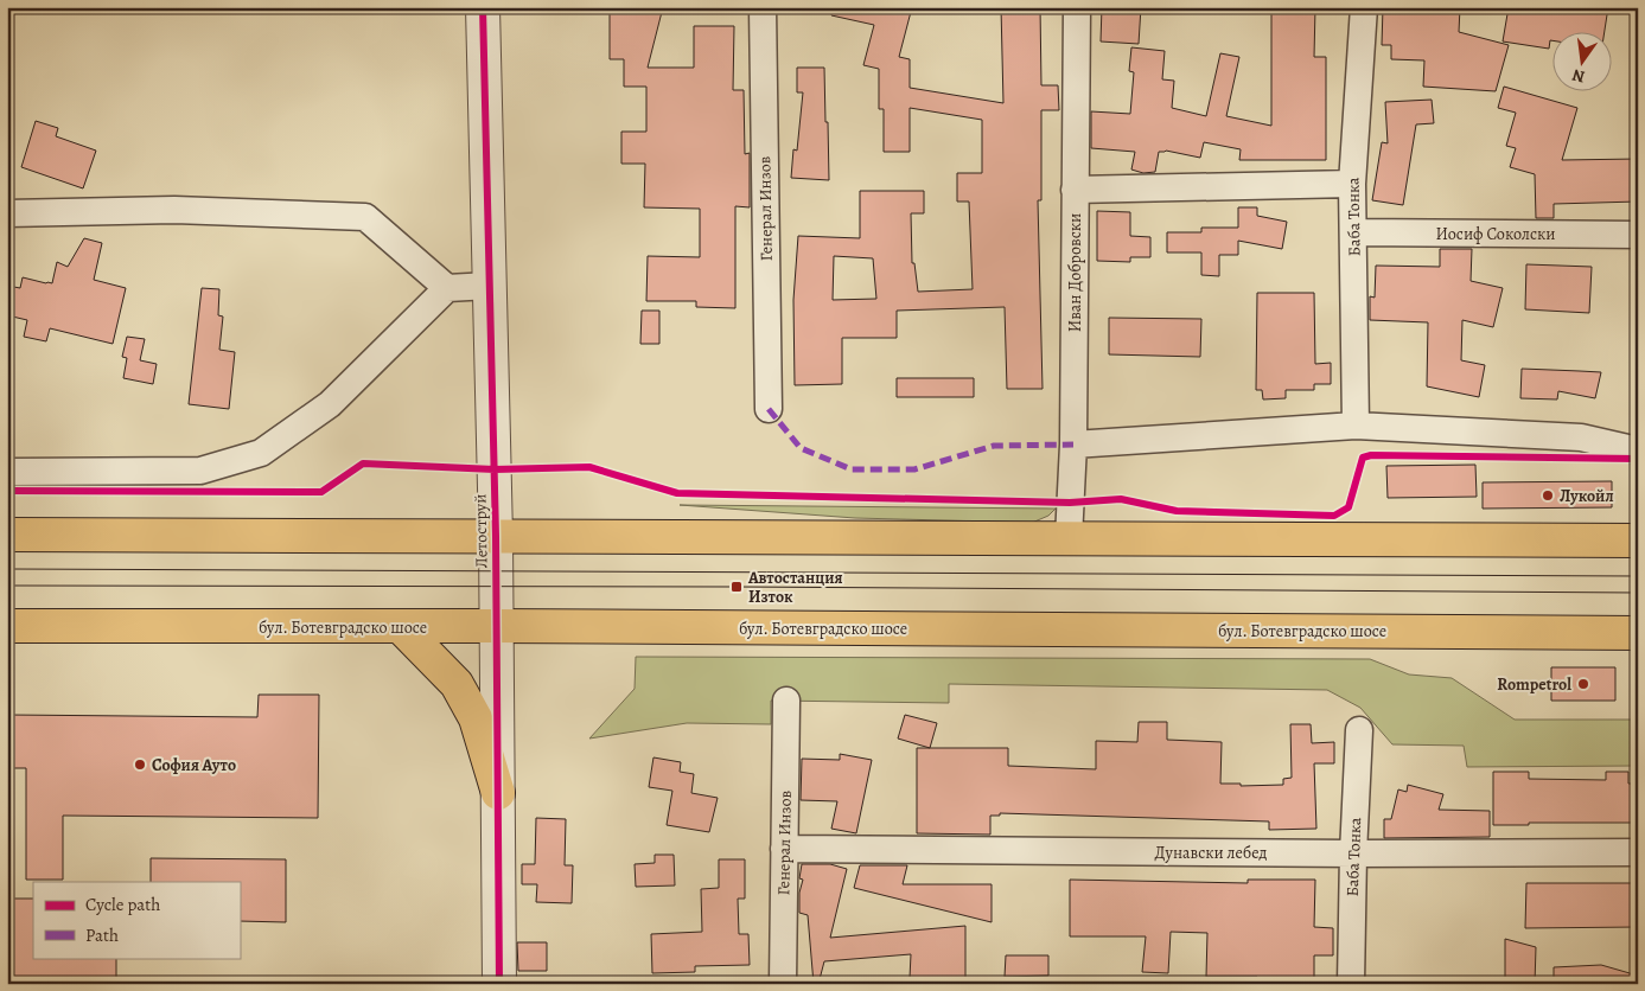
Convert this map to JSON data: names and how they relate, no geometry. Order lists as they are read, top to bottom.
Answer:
{
  "streets": {
    "main road": ["бул. Ботевградско шосе"],
    "street": [
      "Генерал Инзов",
      "Баба Тонка",
      "Иосиф Соколски",
      "Иван Добровски",
      "Летоструй",
      "Дунавски лебед"
    ]
  },
  "crossings": [
    ["Генерал Инзов", "Дунавски лебед"],
    ["Баба Тонка", "Иосиф Соколски"],
    ["Баба Тонка", "Дунавски лебед"],
    ["Летоструй", "бул. Ботевградско шосе"]
  ],
  "places": {
    "other": ["Лукойл", "Rompetrol", "София Ауто"],
    "transit": ["Автостанция Изток"]
  },
  "legend": ["Cycle path", "Path"],
  "north": "bottom"
}
